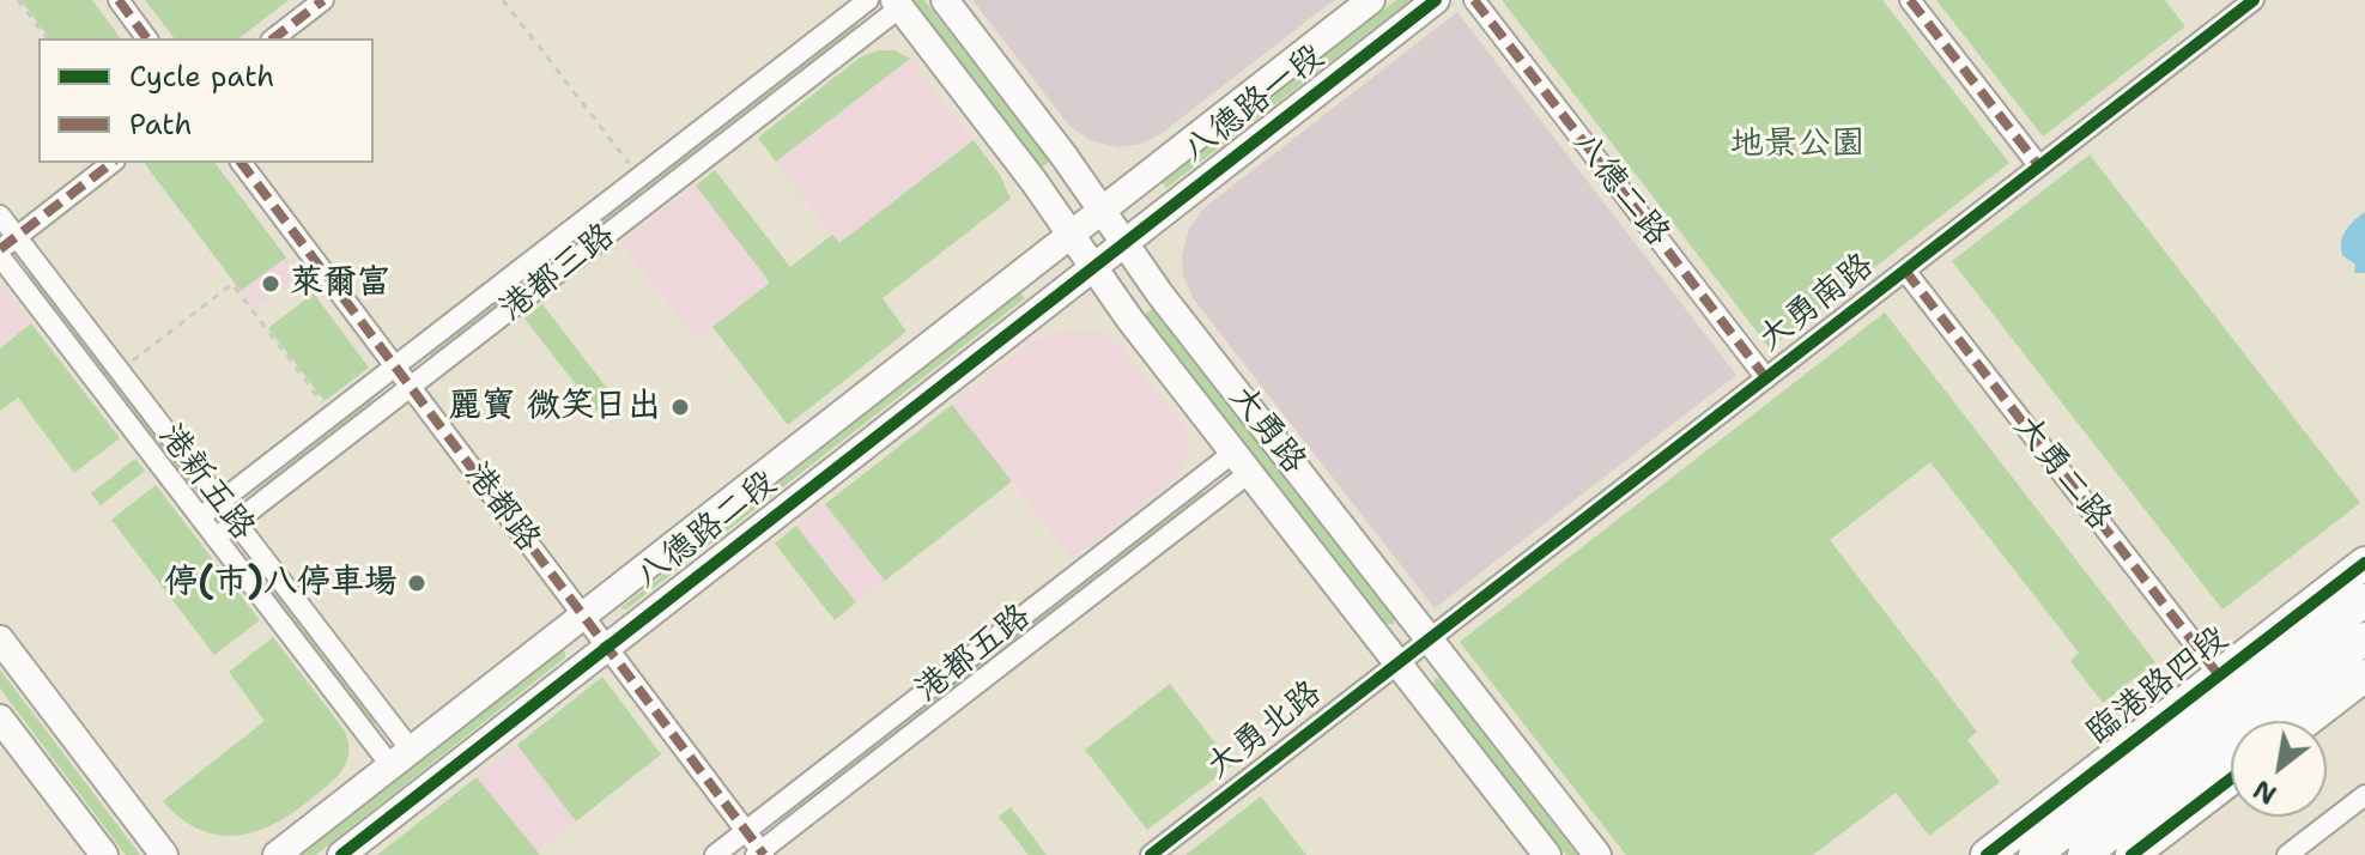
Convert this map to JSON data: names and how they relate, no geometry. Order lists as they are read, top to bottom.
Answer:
{
  "streets": {
    "main road": ["臨港路四段"],
    "street": [
      "八德路一段",
      "八德二路",
      "港都三路",
      "大勇南路",
      "大勇路",
      "大勇二路",
      "港新五路",
      "港都路",
      "八德路二段",
      "港都五路",
      "大勇北路"
    ]
  },
  "crossings": [
    ["八德路一段", "大勇路"],
    ["八德路一段", "八德路二段"],
    ["八德二路", "大勇南路"],
    ["港都三路", "大勇路"],
    ["港都三路", "港新五路"],
    ["港都三路", "港都路"],
    ["大勇南路", "大勇路"],
    ["大勇南路", "大勇二路"],
    ["大勇南路", "大勇北路"],
    ["大勇路", "八德路二段"],
    ["大勇路", "港都五路"],
    ["大勇路", "大勇北路"],
    ["大勇二路", "臨港路四段"],
    ["港新五路", "八德路二段"],
    ["港都路", "八德路二段"],
    ["港都路", "港都五路"]
  ],
  "parks": ["地景公園"],
  "places": ["萊爾富", "麗寶 微笑日出", "停(市)八停車場"],
  "legend": ["Cycle path", "Path"],
  "north": "bottom left"
}
